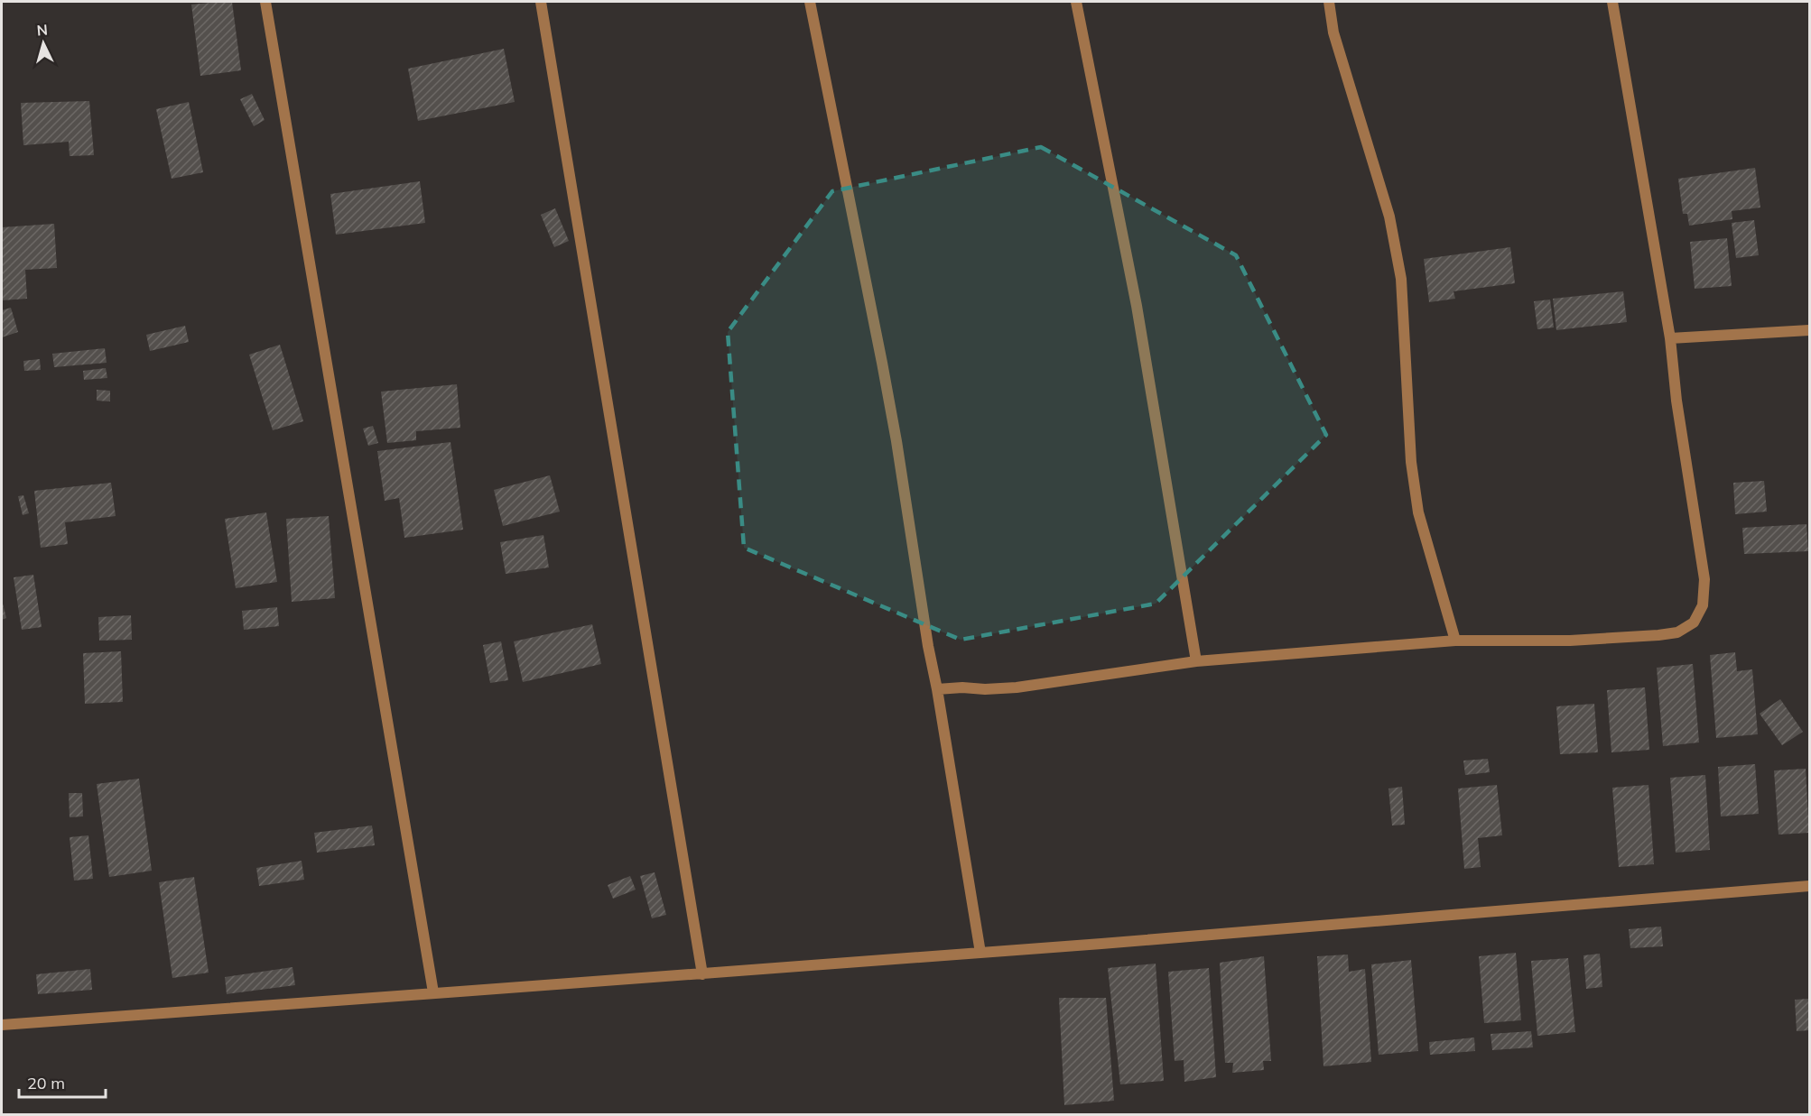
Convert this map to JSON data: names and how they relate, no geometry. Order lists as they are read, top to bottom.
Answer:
{
  "scale_bar": "20 m",
  "north": "top"
}
